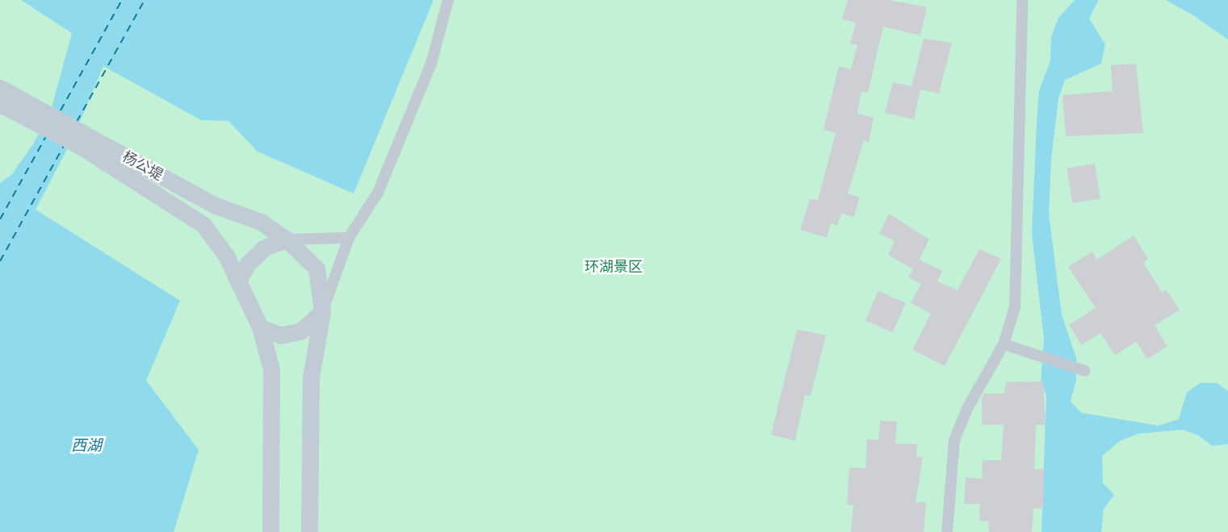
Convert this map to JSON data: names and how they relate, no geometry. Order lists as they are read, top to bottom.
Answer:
{
  "streets": {
    "main road": ["杨公堤"]
  },
  "water": ["西湖"],
  "parks": ["环湖景区"]
}
